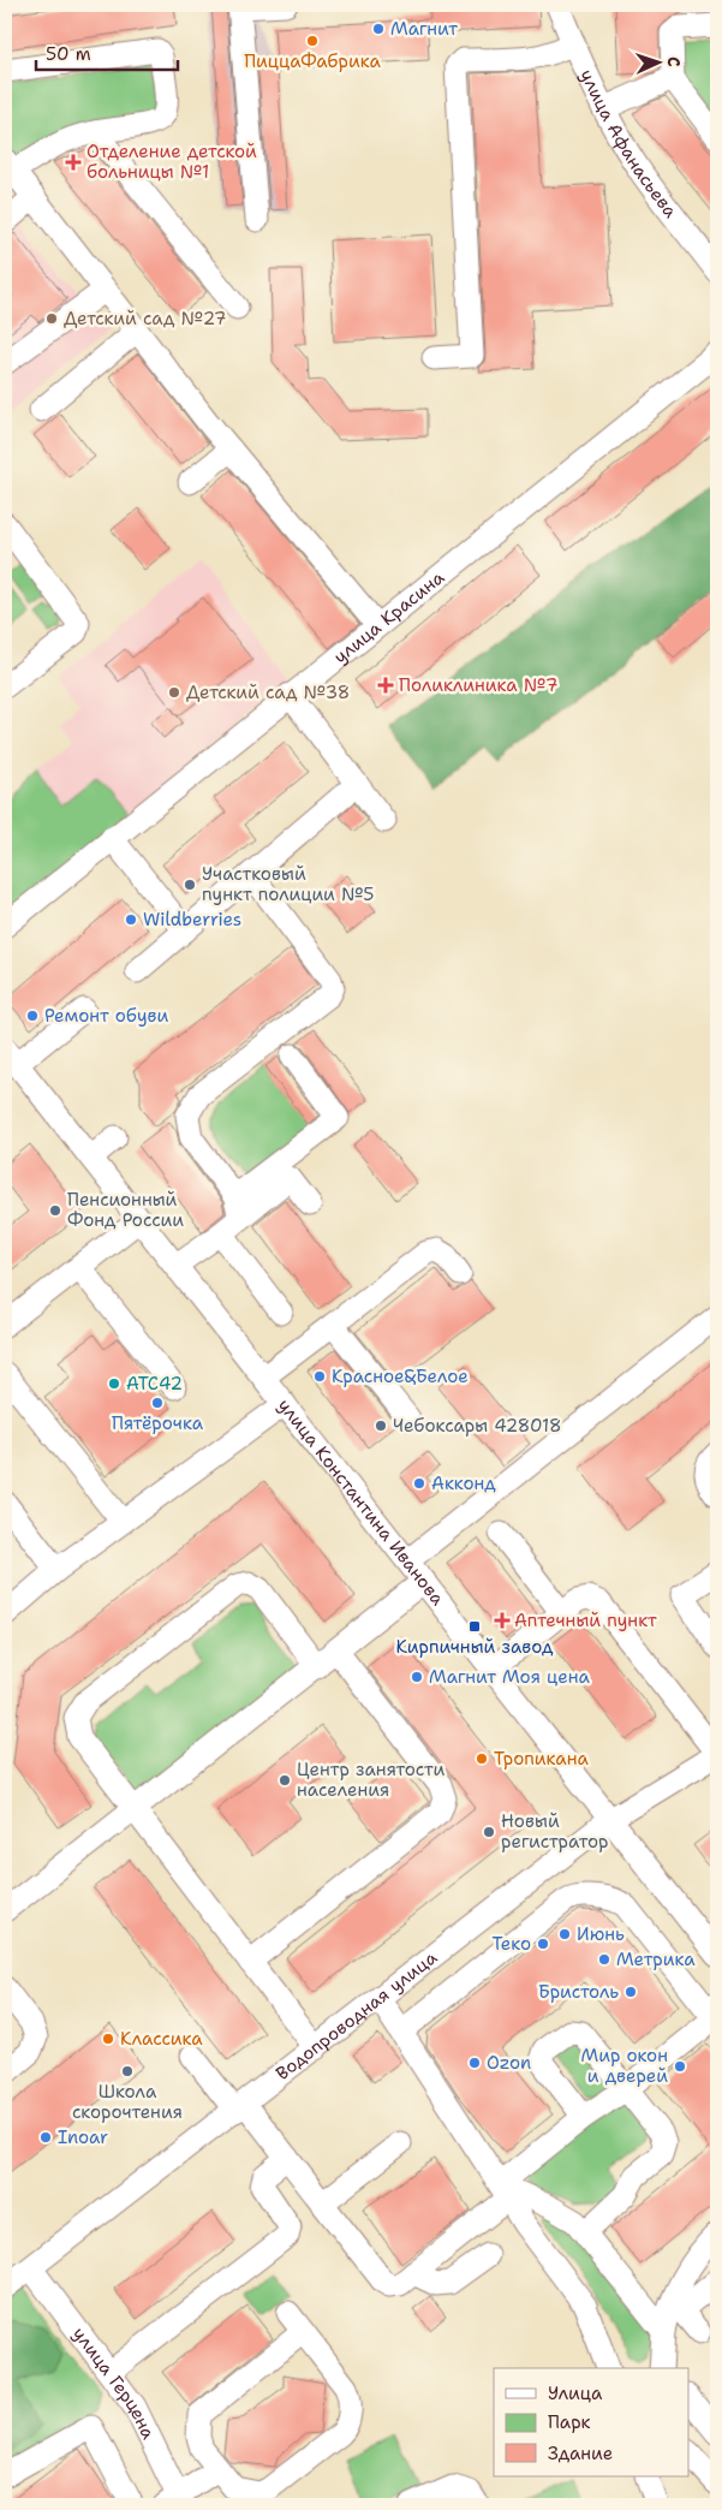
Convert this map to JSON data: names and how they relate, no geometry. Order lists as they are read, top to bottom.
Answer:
{
  "streets": {
    "street": [
      "улица Афанасьева",
      "улица Красина",
      "улица Константина Иванова",
      "Водопроводная улица",
      "улица Герцена"
    ]
  },
  "crossings": [
    ["улица Константина Иванова", "Водопроводная улица"],
    ["Водопроводная улица", "улица Герцена"]
  ],
  "places": {
    "other": [
      "Магнит",
      "ПиццаФабрика",
      "Детский сад №27",
      "Детский сад №38",
      "Участковый пункт полиции №5",
      "Wildberries",
      "Ремонт обуви",
      "Пенсионный Фонд России",
      "Красное&Белое",
      "АТС42",
      "Пятёрочка",
      "Чебоксары 428018",
      "Акконд",
      "Магнит Моя цена",
      "Тропикана",
      "Центр занятости населения",
      "Новый регистратор",
      "Июнь",
      "Теко",
      "Метрика",
      "Бристоль",
      "Классика",
      "Ozon",
      "Мир окон и дверей",
      "Школа скорочтения",
      "Inoar"
    ],
    "health": ["Отделение детской больницы №1", "Поликлиника №7", "Аптечный пункт"],
    "transit": ["Кирпичный завод"]
  },
  "legend": ["Улица", "Парк", "Здание"],
  "scale_bar": "50 m",
  "north": "right"
}
